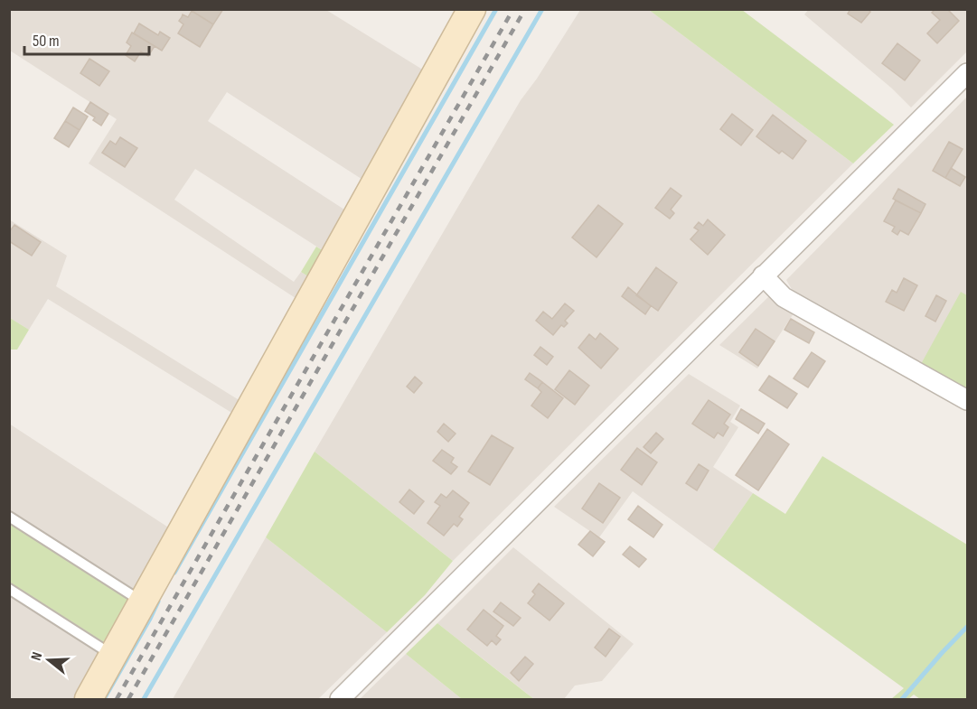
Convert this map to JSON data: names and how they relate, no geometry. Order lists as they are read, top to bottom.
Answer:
{
  "scale_bar": "50 m",
  "north": "left"
}
